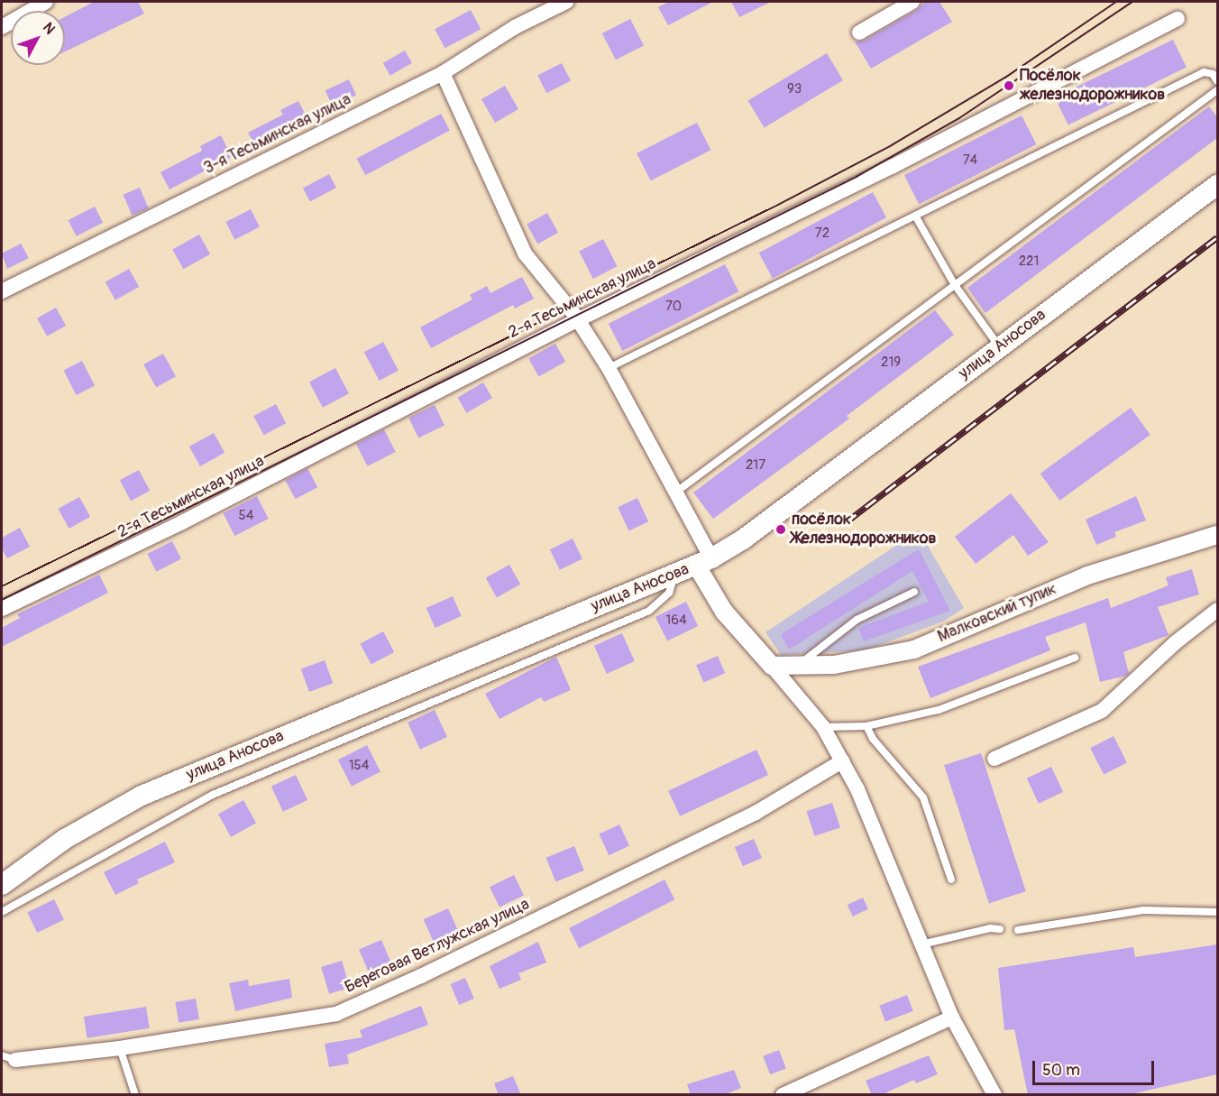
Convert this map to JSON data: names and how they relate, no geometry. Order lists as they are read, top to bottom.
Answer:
{
  "streets": {
    "main road": ["улица Аносова"],
    "street": [
      "3-я Тесьминская улица",
      "2-я Тесьминская улица",
      "Малковский тупик",
      "Береговая Ветлужская улица"
    ]
  },
  "places": ["Посёлок железнодорожников", "посёлок Железнодорожников"],
  "house_numbers": [
    "93",
    "74",
    "72",
    "221",
    "70",
    "219",
    "217",
    "54",
    "164",
    "154"
  ],
  "scale_bar": "50 m",
  "north": "top right"
}
